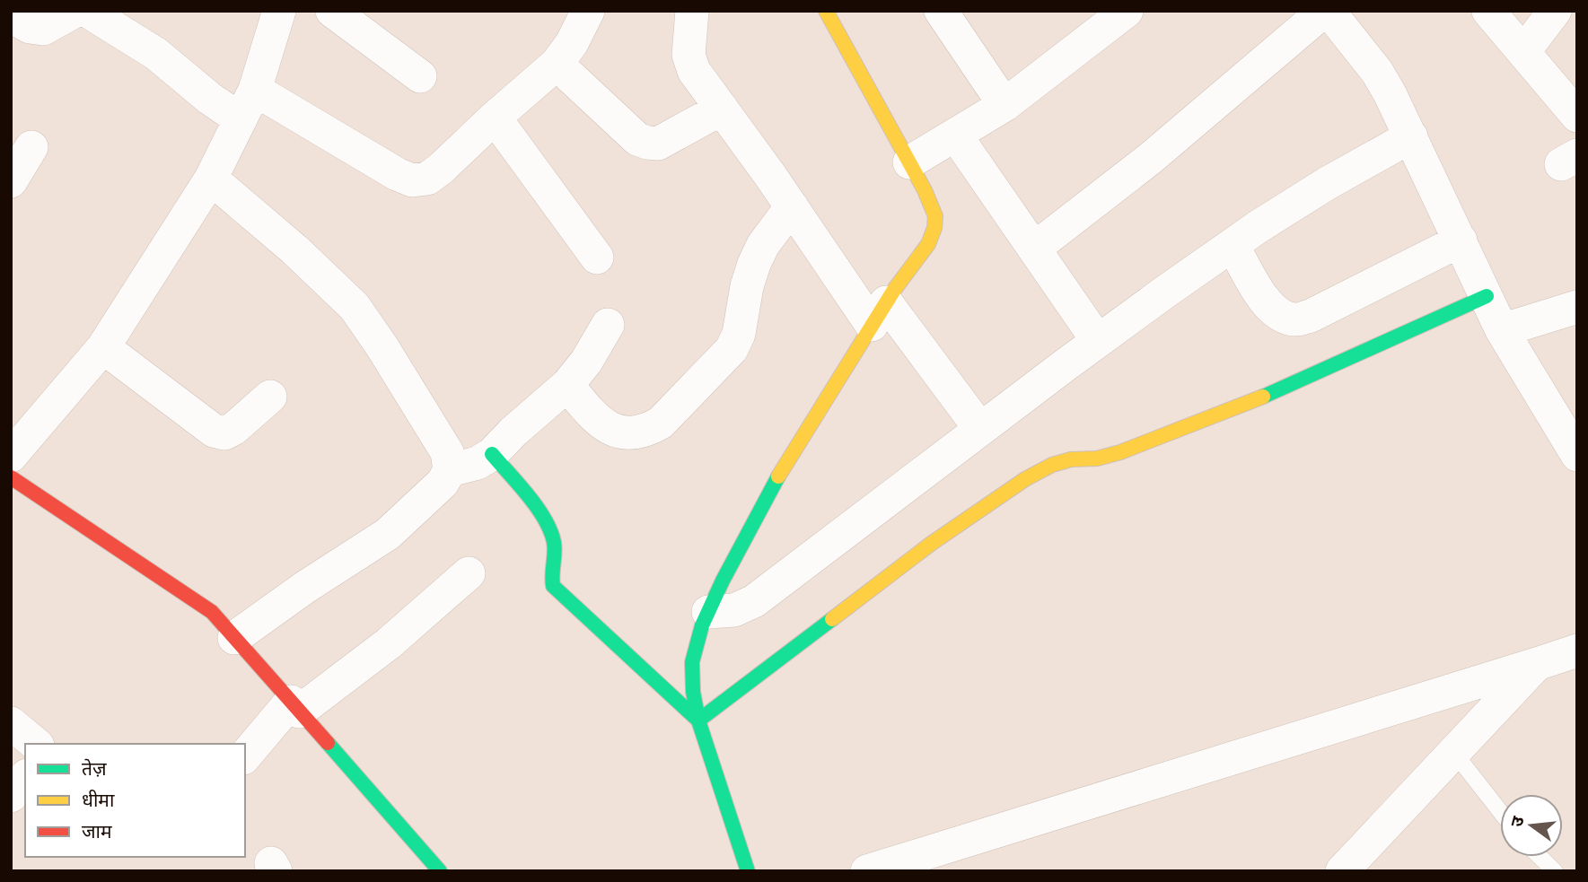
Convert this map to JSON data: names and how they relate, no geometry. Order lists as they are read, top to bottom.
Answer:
{
  "legend": ["तेज़", "धीमा", "जाम"],
  "north": "left"
}
